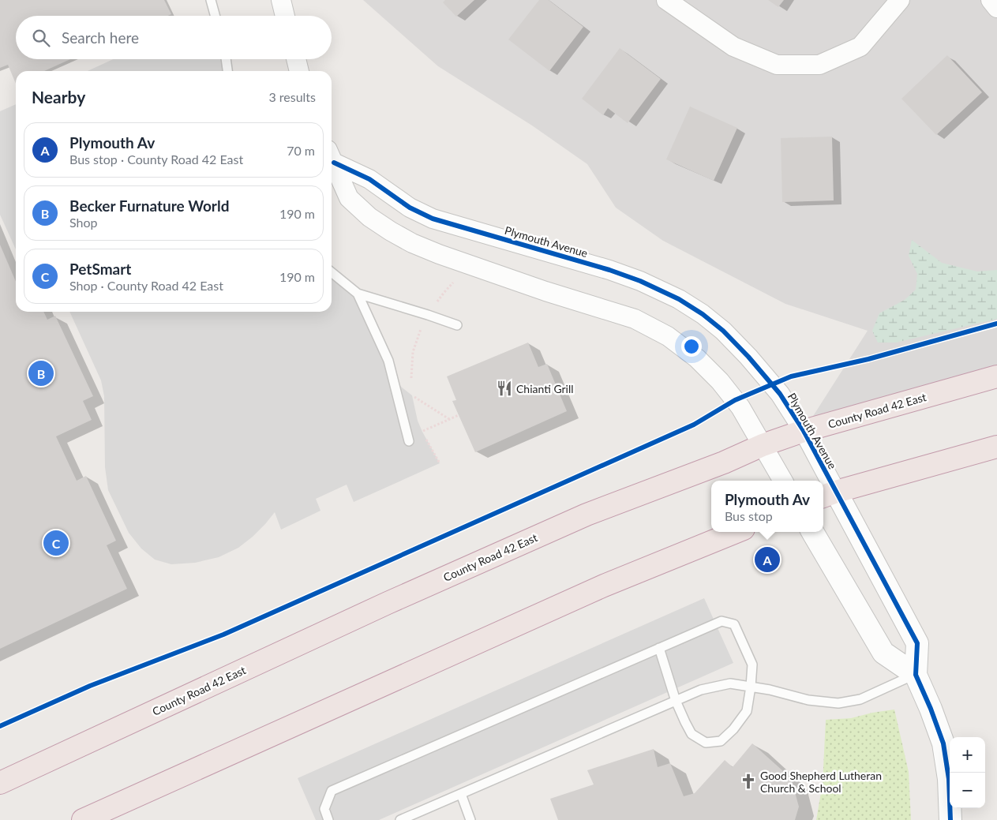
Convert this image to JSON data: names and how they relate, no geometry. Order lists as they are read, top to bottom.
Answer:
{
  "streets": {
    "highway": ["County Road 42 East"],
    "street": ["Plymouth Avenue"]
  },
  "crossings": [
    ["Plymouth Avenue", "County Road 42 East"]
  ],
  "places": {
    "restaurant": ["Chianti Grill"],
    "church": ["Good Shepherd Lutheran Church & School"]
  },
  "page": {
    "search": "Search here",
    "heading": ["Nearby", "3 results"],
    "list": [
      {
        "mark": "A",
        "name": "Plymouth Av",
        "note": "Bus stop · County Road 42 East",
        "value": "70 m"
      },
      {
        "mark": "B",
        "name": "Becker Furnature World",
        "note": "Shop",
        "value": "190 m"
      },
      {
        "mark": "C",
        "name": "PetSmart",
        "note": "Shop · County Road 42 East",
        "value": "190 m"
      }
    ],
    "pins": ["B", "C", "A"],
    "popup": ["Plymouth Av", "Bus stop"],
    "map_buttons": ["+", "−"]
  }
}
